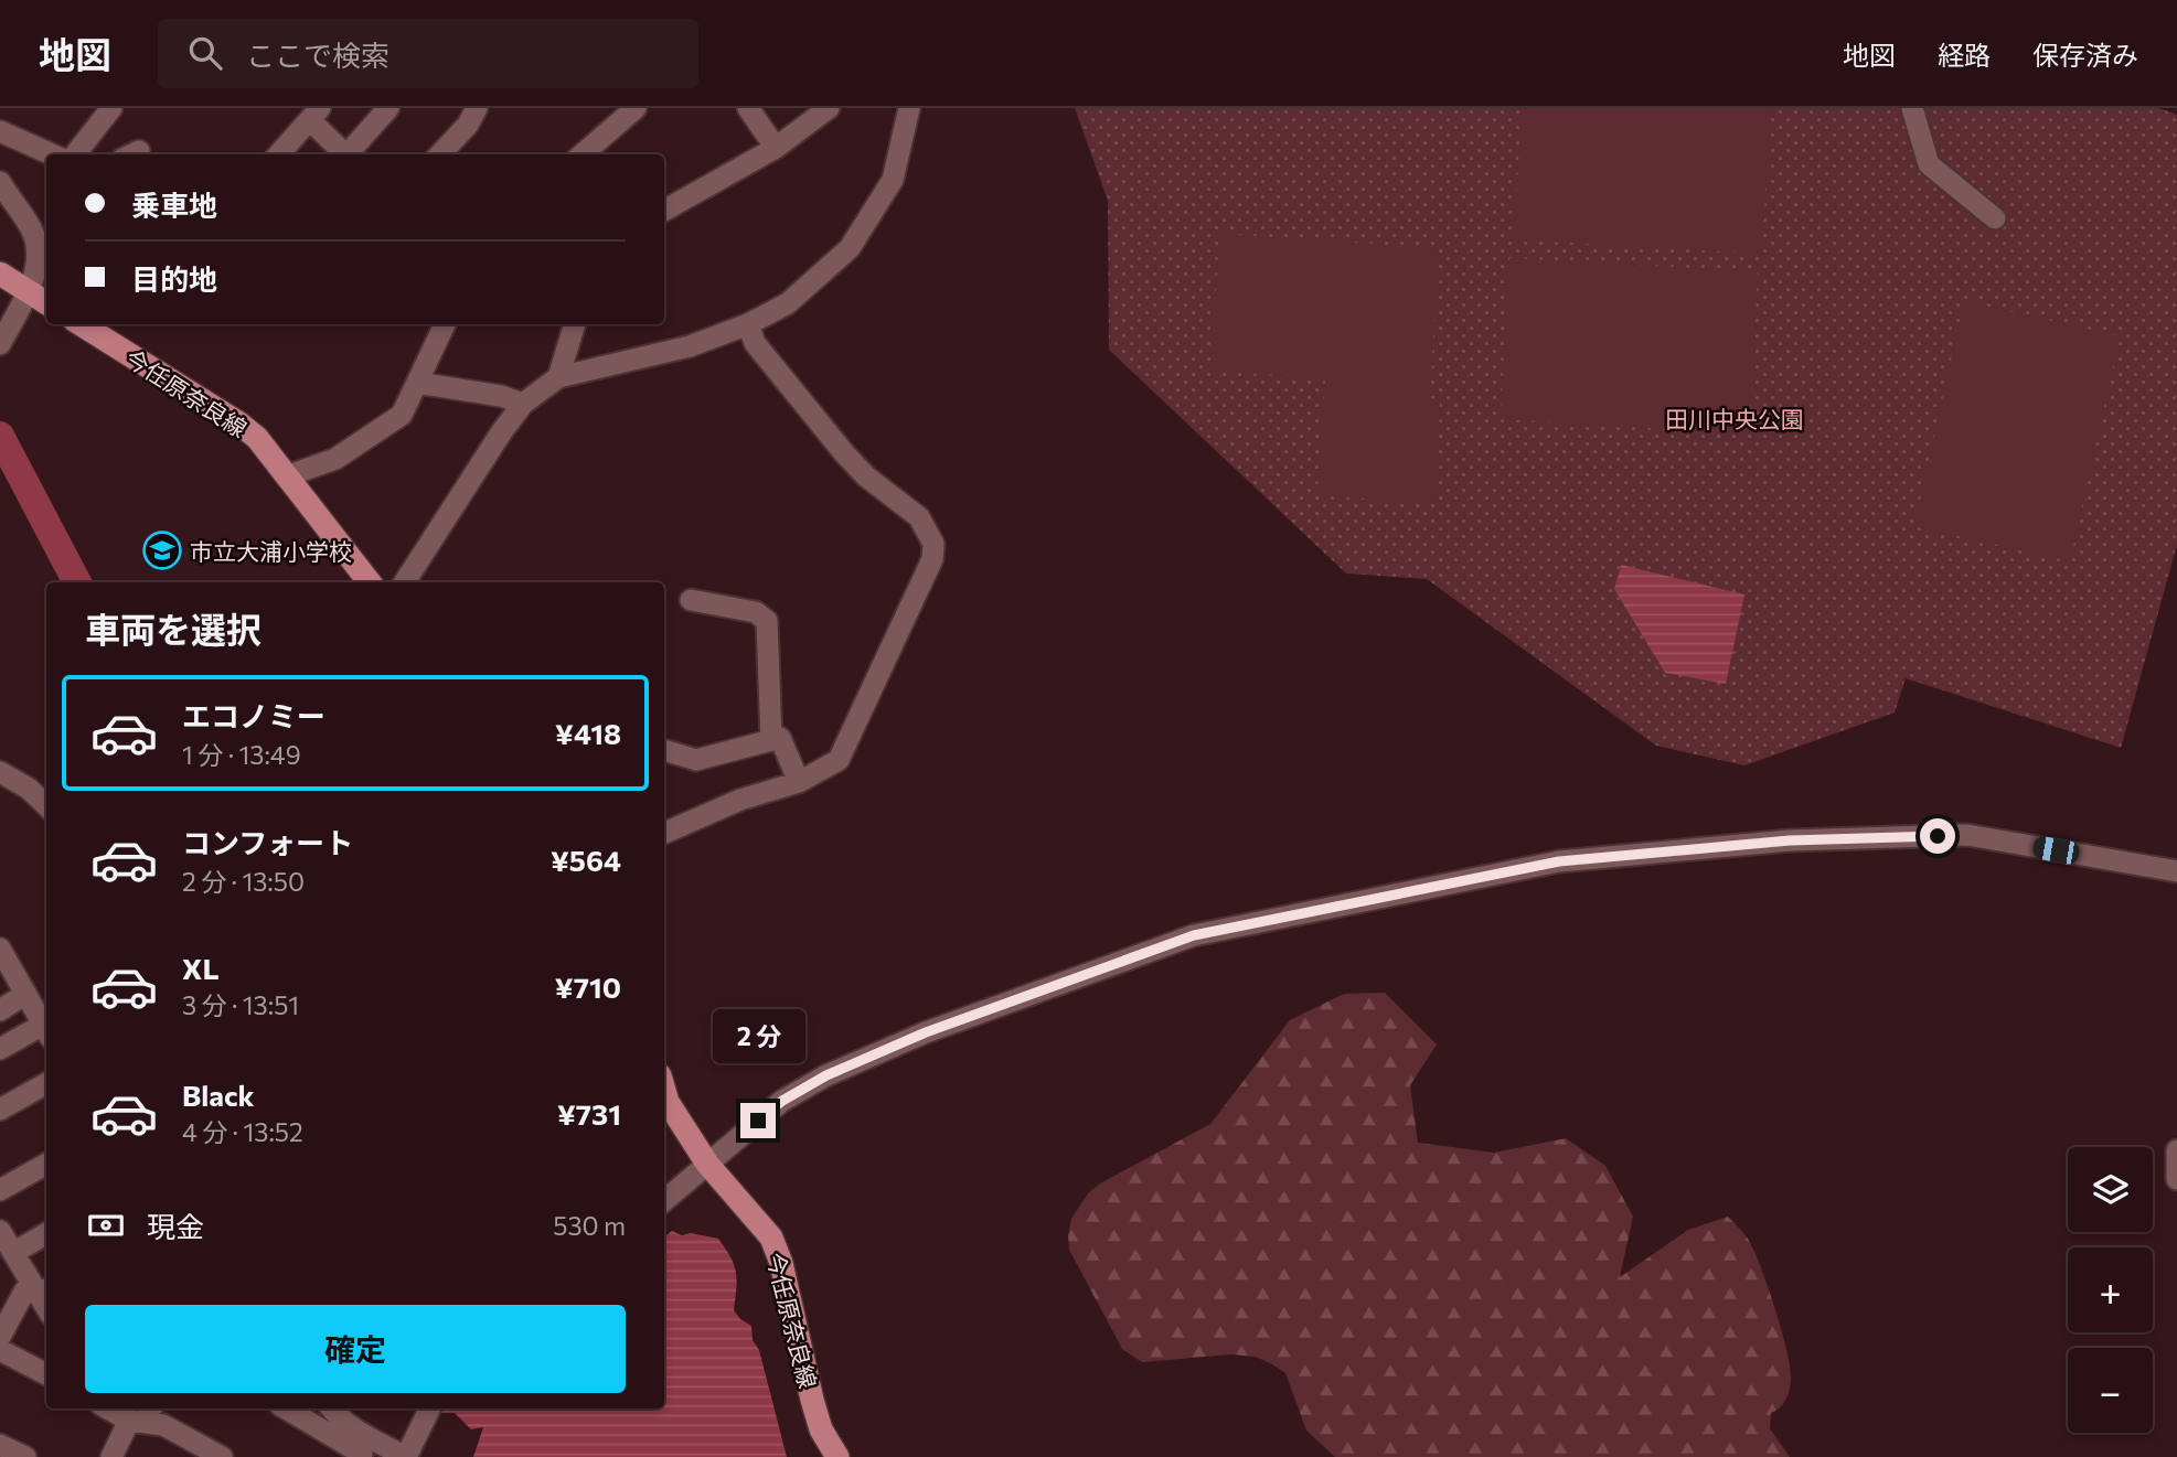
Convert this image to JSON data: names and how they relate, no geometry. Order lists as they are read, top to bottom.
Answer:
{
  "streets": {
    "main road": ["今任原奈良線"]
  },
  "parks": ["田川中央公園"],
  "places": {
    "school or university": ["市立大浦小学校"]
  },
  "page": {
    "header": "地図",
    "search": "ここで検索",
    "nav": ["地図", "経路", "保存済み"],
    "banner": ["乗車地", "目的地"],
    "heading": "車両を選択",
    "list": [
      {
        "name": "エコノミー",
        "note": "1 分 · 13:49",
        "value": "¥418"
      },
      {
        "name": "コンフォート",
        "note": "2 分 · 13:50",
        "value": "¥564"
      },
      {
        "name": "XL",
        "note": "3 分 · 13:51",
        "value": "¥710"
      },
      {
        "name": "Black",
        "note": "4 分 · 13:52",
        "value": "¥731"
      }
    ],
    "bubble": "2 分",
    "map_buttons": ["+", "−"],
    "pay": ["現金", "530 m"],
    "buttons": "確定"
  }
}
